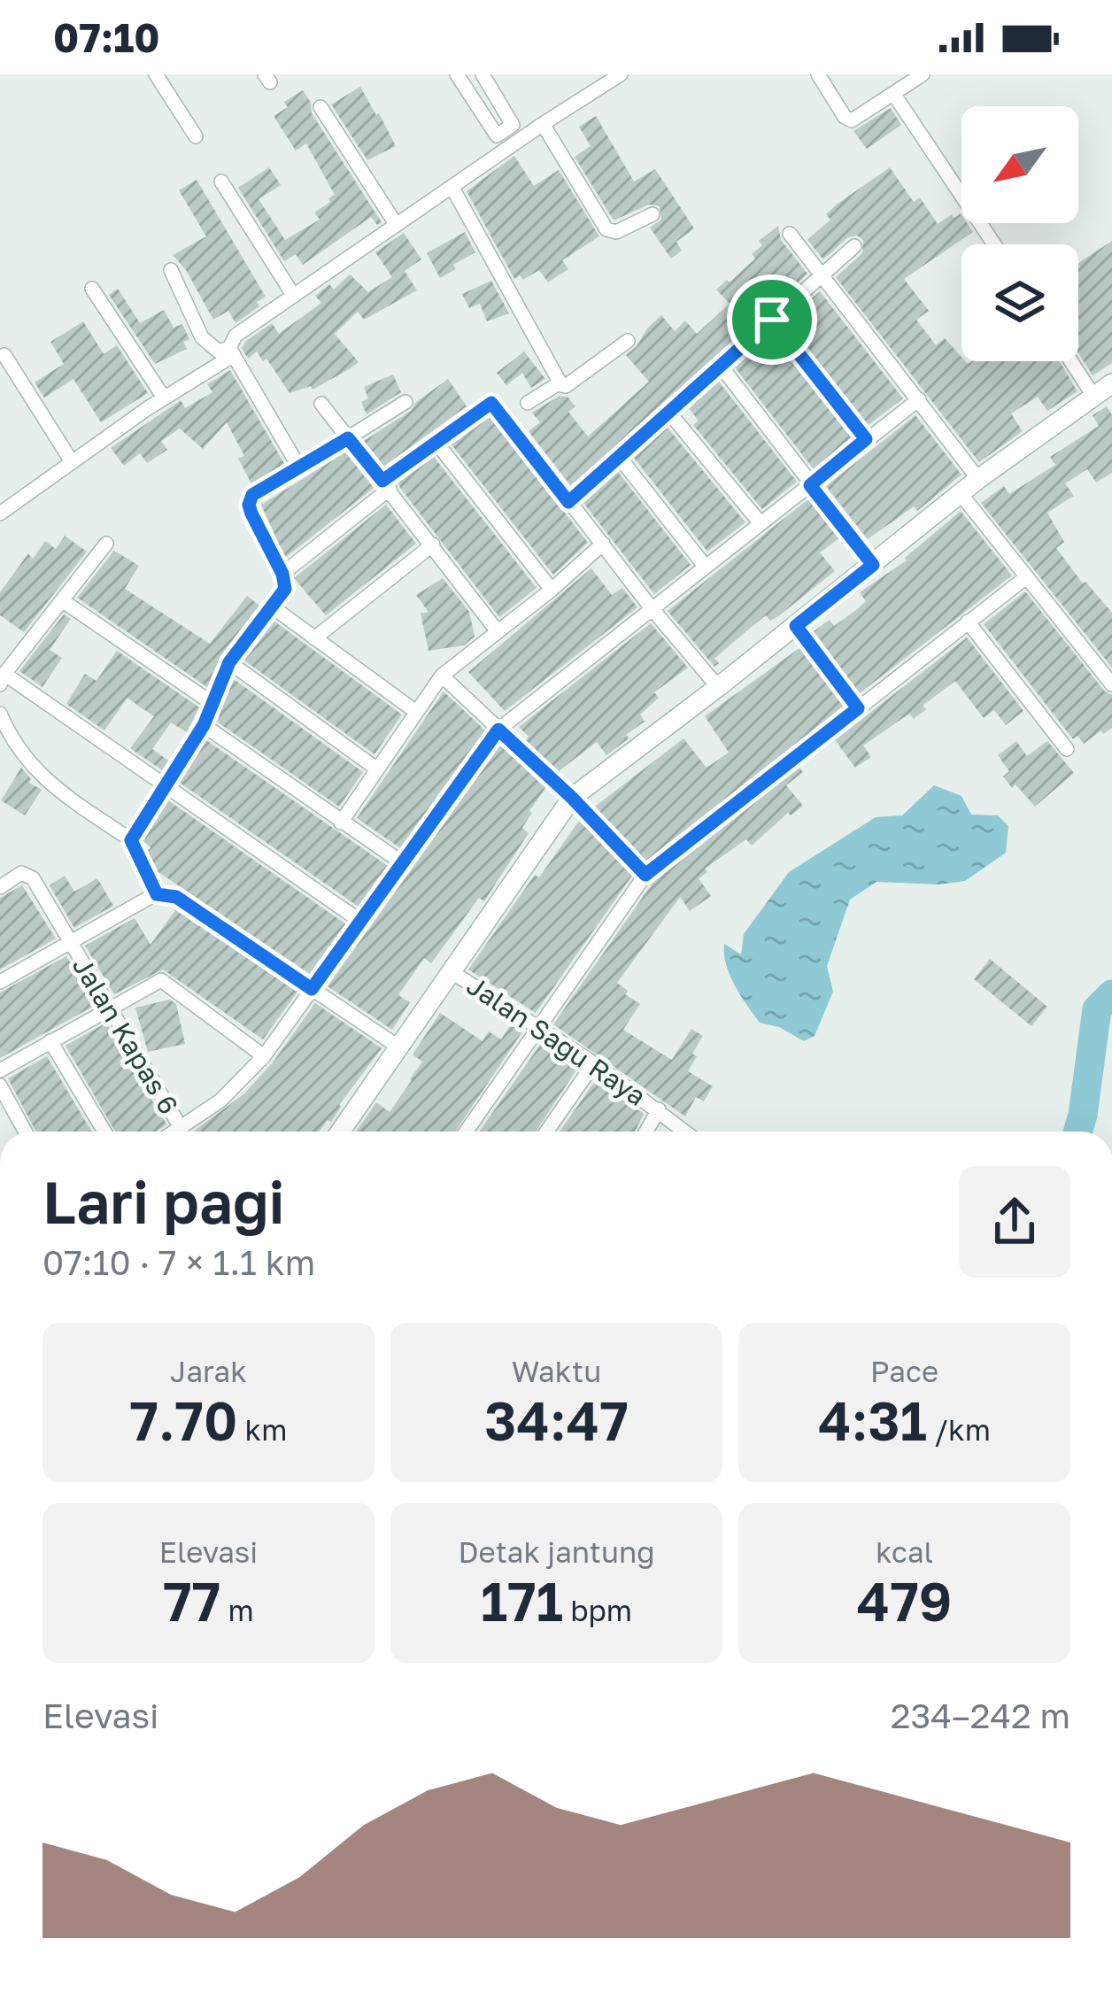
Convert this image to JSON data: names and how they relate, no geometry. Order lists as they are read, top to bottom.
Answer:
{
  "streets": {
    "street": ["Jalan Kapas 6", "Jalan Sagu Raya"]
  },
  "north": "bottom left",
  "page": {
    "status": "07:10",
    "heading": ["Lari pagi", "07:10 · 7 × 1.1 km"],
    "stats": [
      ["Jarak", "7.70 km"],
      ["Waktu", "34:47"],
      ["Pace", "4:31 /km"],
      ["Elevasi", "77 m"],
      ["Detak jantung", "171 bpm"],
      ["kcal", "479"]
    ],
    "chart": ["Elevasi", "234–242 m"]
  }
}
